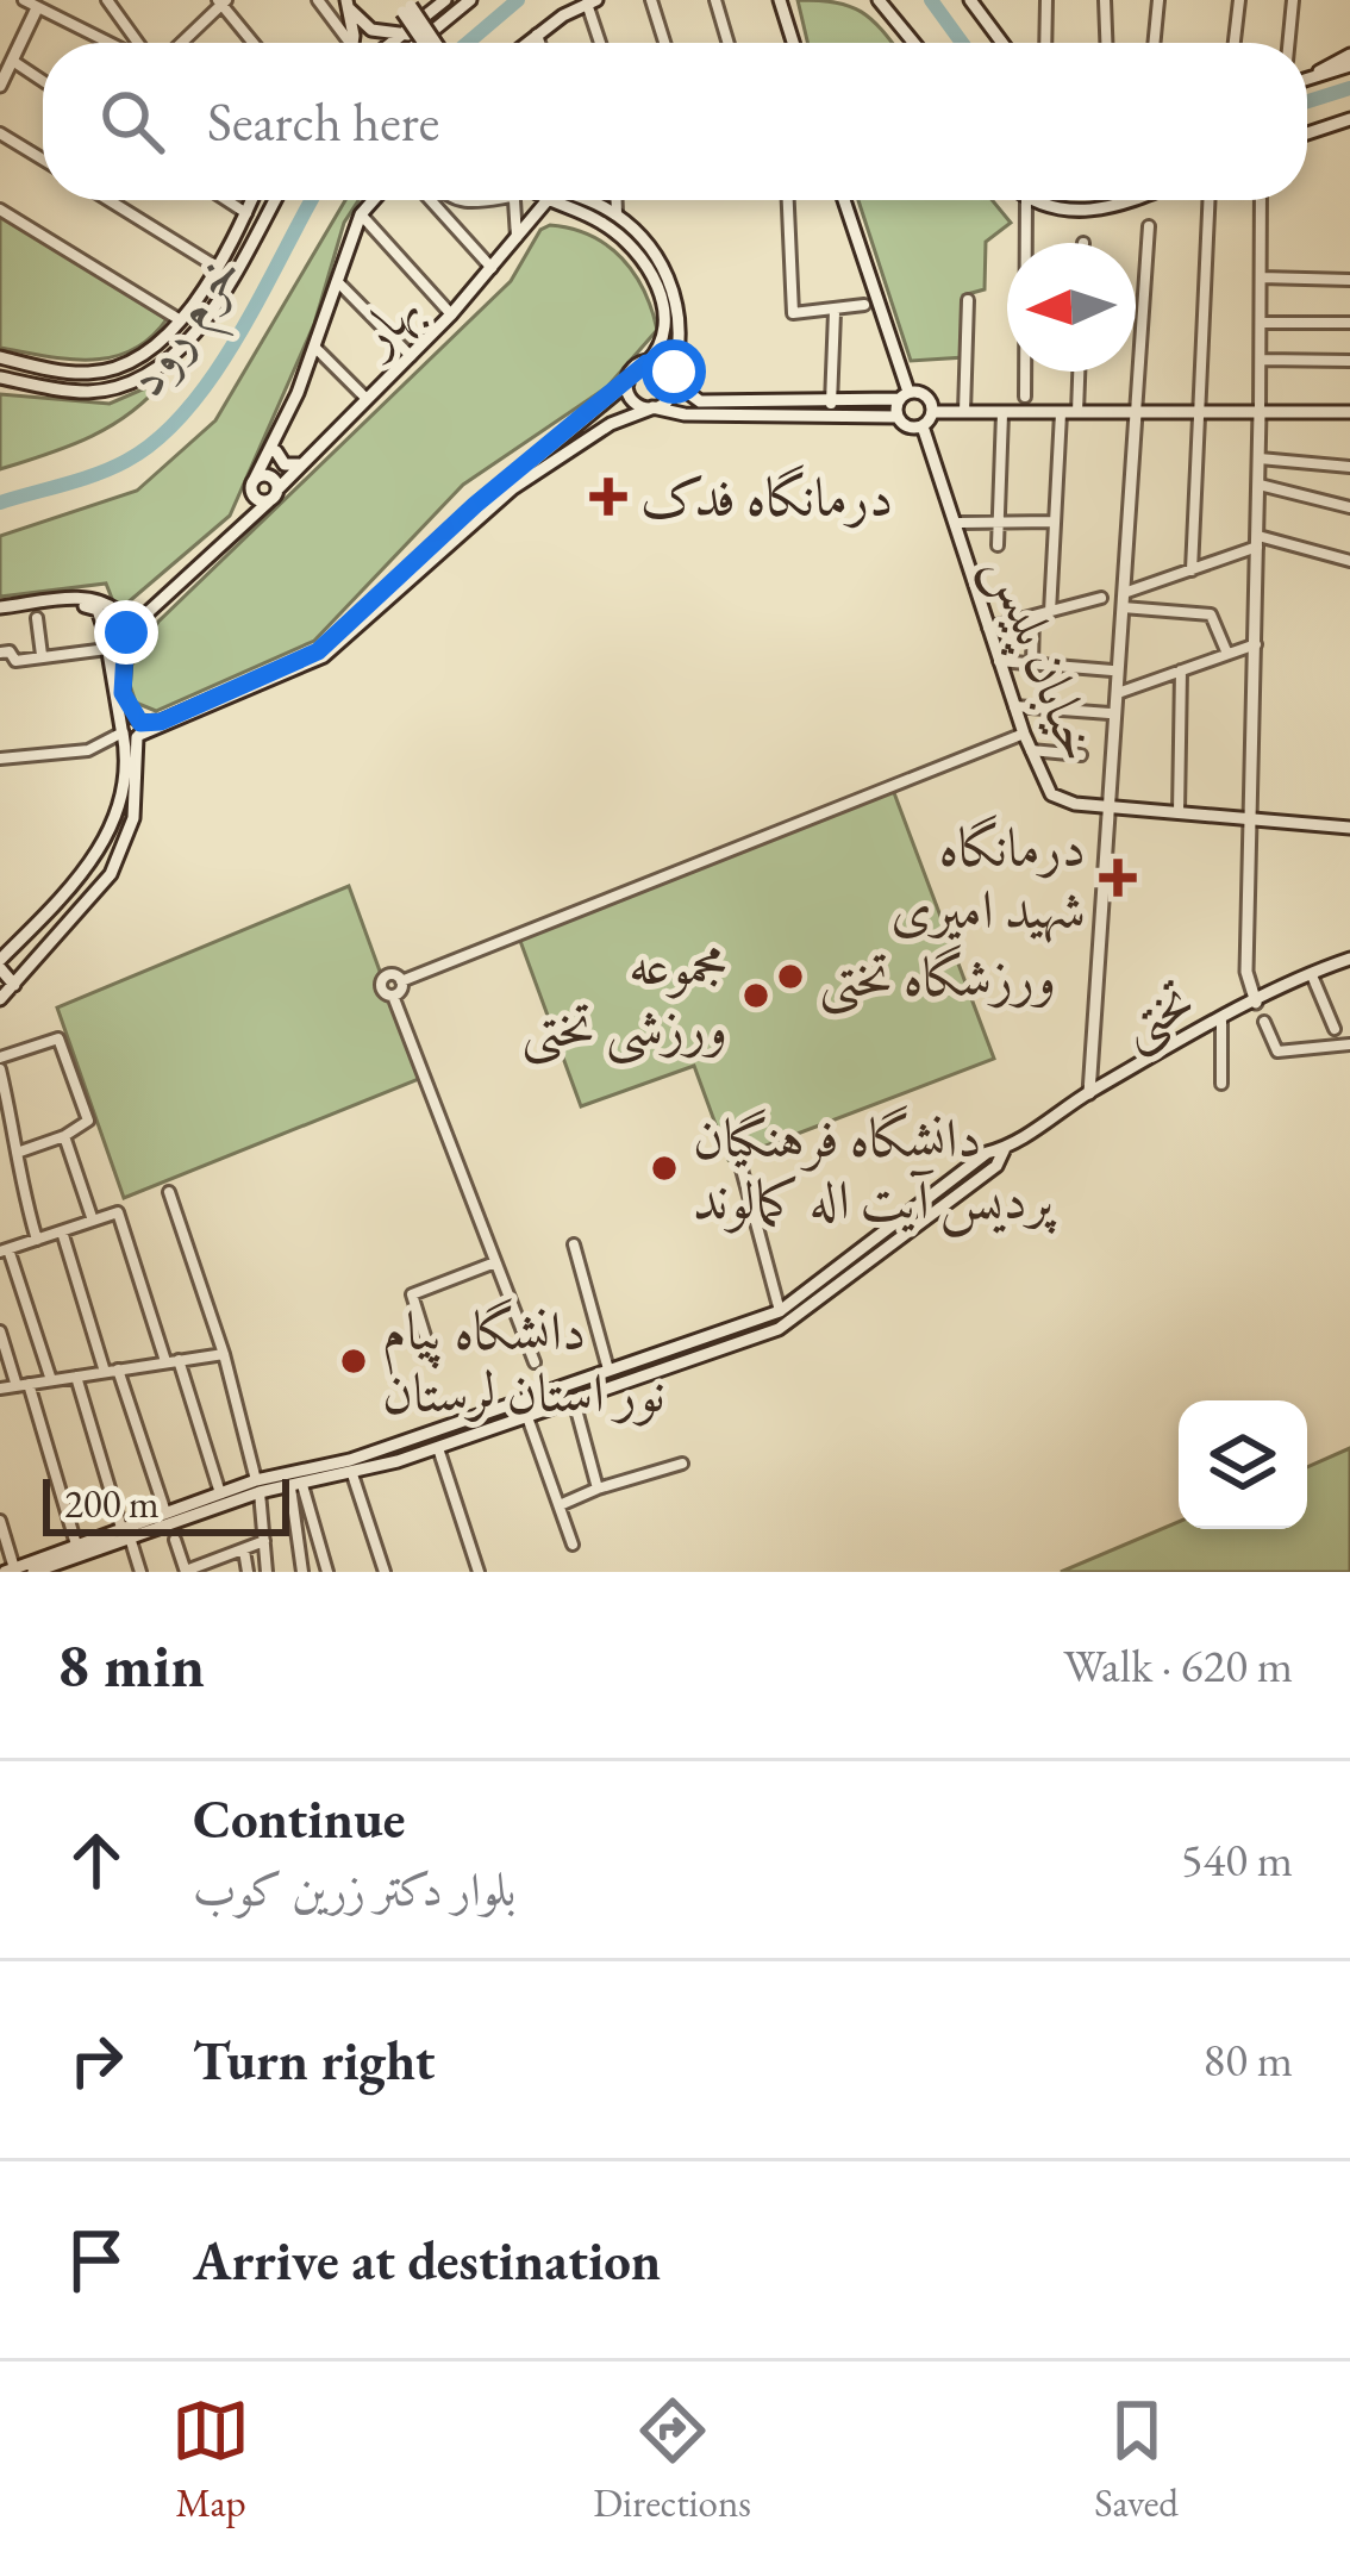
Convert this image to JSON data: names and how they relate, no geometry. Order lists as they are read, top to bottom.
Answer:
{
  "streets": {
    "main road": ["بهار", "خیابان پلیس", "تختی"]
  },
  "water": ["خرم رود"],
  "places": {
    "health": ["درمانگاه فدک", "درمانگاه شهید امیری"],
    "other": [
      "ورزشگاه تختی",
      "مجموعه ورزشی تختی",
      "دانشگاه فرهنگیان پردیس آیت اله کمالوند",
      "دانشگاه پیام نور استان لرستان"
    ]
  },
  "scale_bar": "200 m",
  "north": "left",
  "page": {
    "search": "Search here",
    "scale": "200 m",
    "heading": ["8 min", "Walk · 620 m"],
    "list": [
      ["Continue", "بلوار دکتر زرین کوب", "540 m"],
      ["Turn right", "80 m"],
      "Arrive at destination"
    ],
    "nav": ["Map", "Directions", "Saved"]
  }
}
